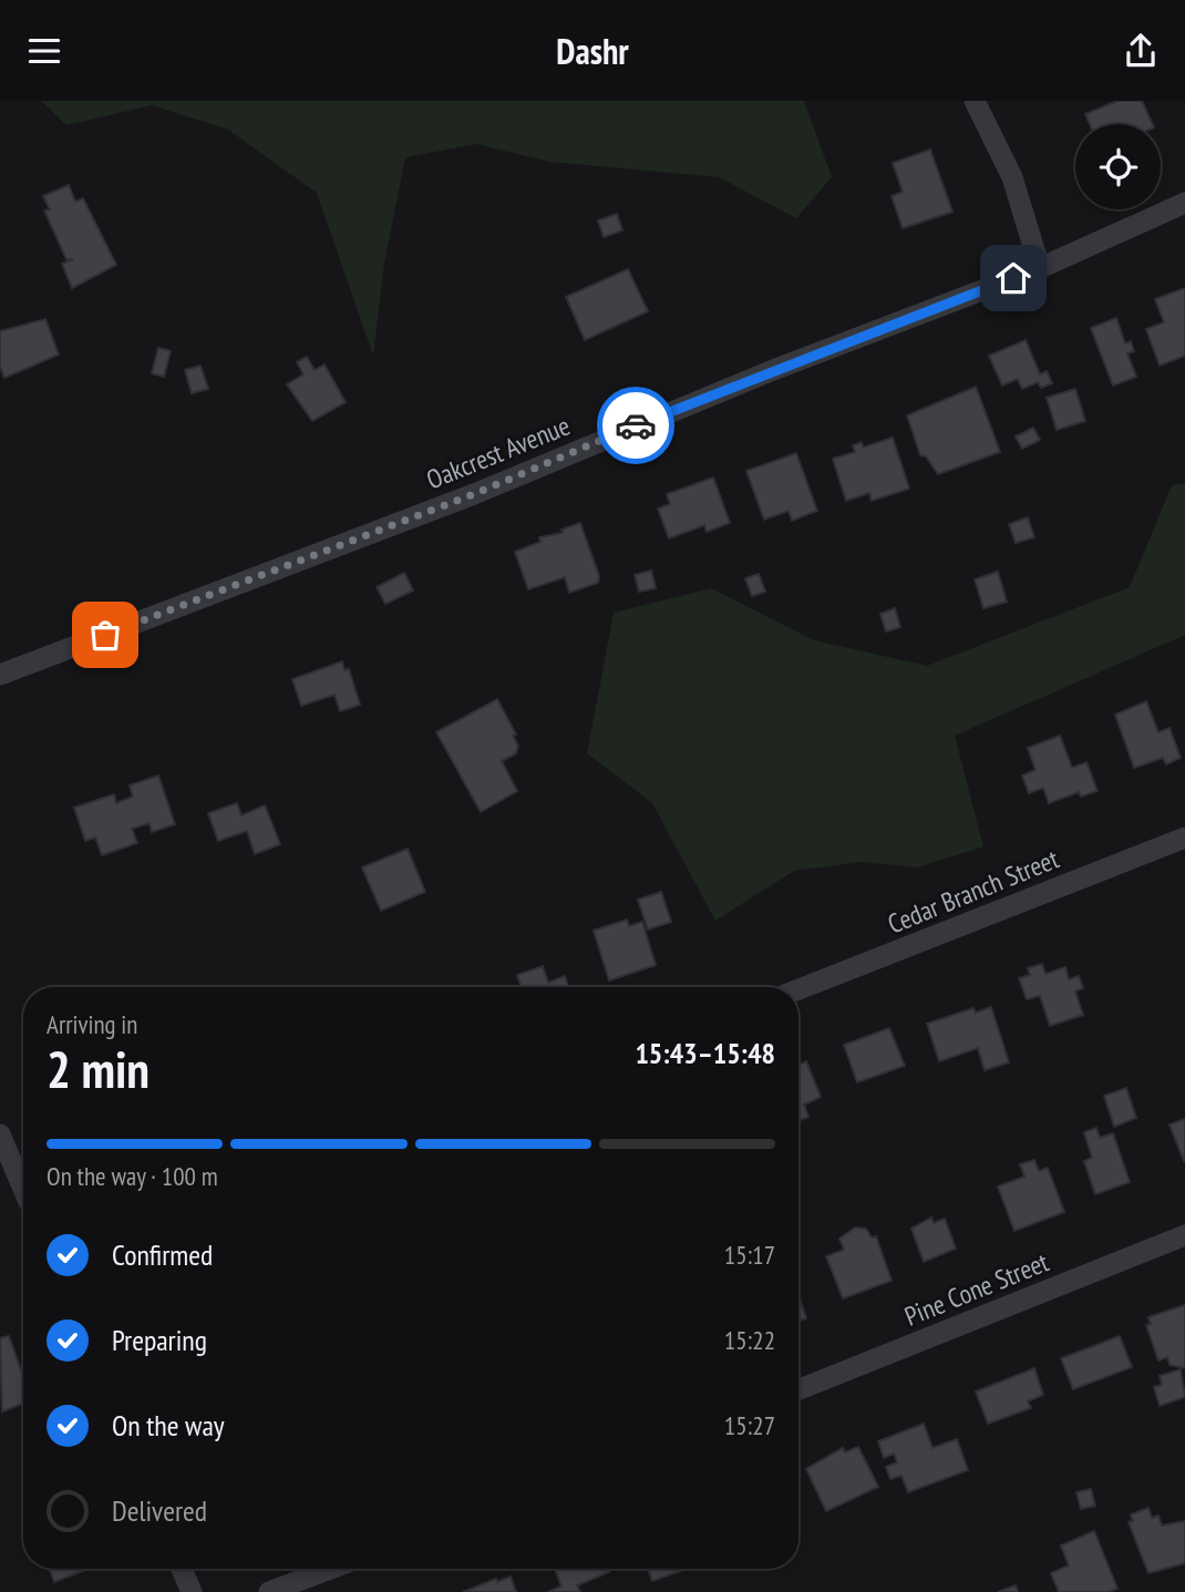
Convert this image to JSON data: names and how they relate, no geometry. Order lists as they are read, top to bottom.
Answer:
{
  "streets": {
    "street": ["Oakcrest Avenue", "Cedar Branch Street", "Pine Cone Street"]
  },
  "page": {
    "header": "Dashr",
    "heading": ["2 min", "Arriving in", "15:43–15:48"],
    "bar": "On the way · 100 m",
    "list": [
      ["Confirmed", "15:17"],
      ["Preparing", "15:22"],
      ["On the way", "15:27"],
      "Delivered"
    ]
  }
}
